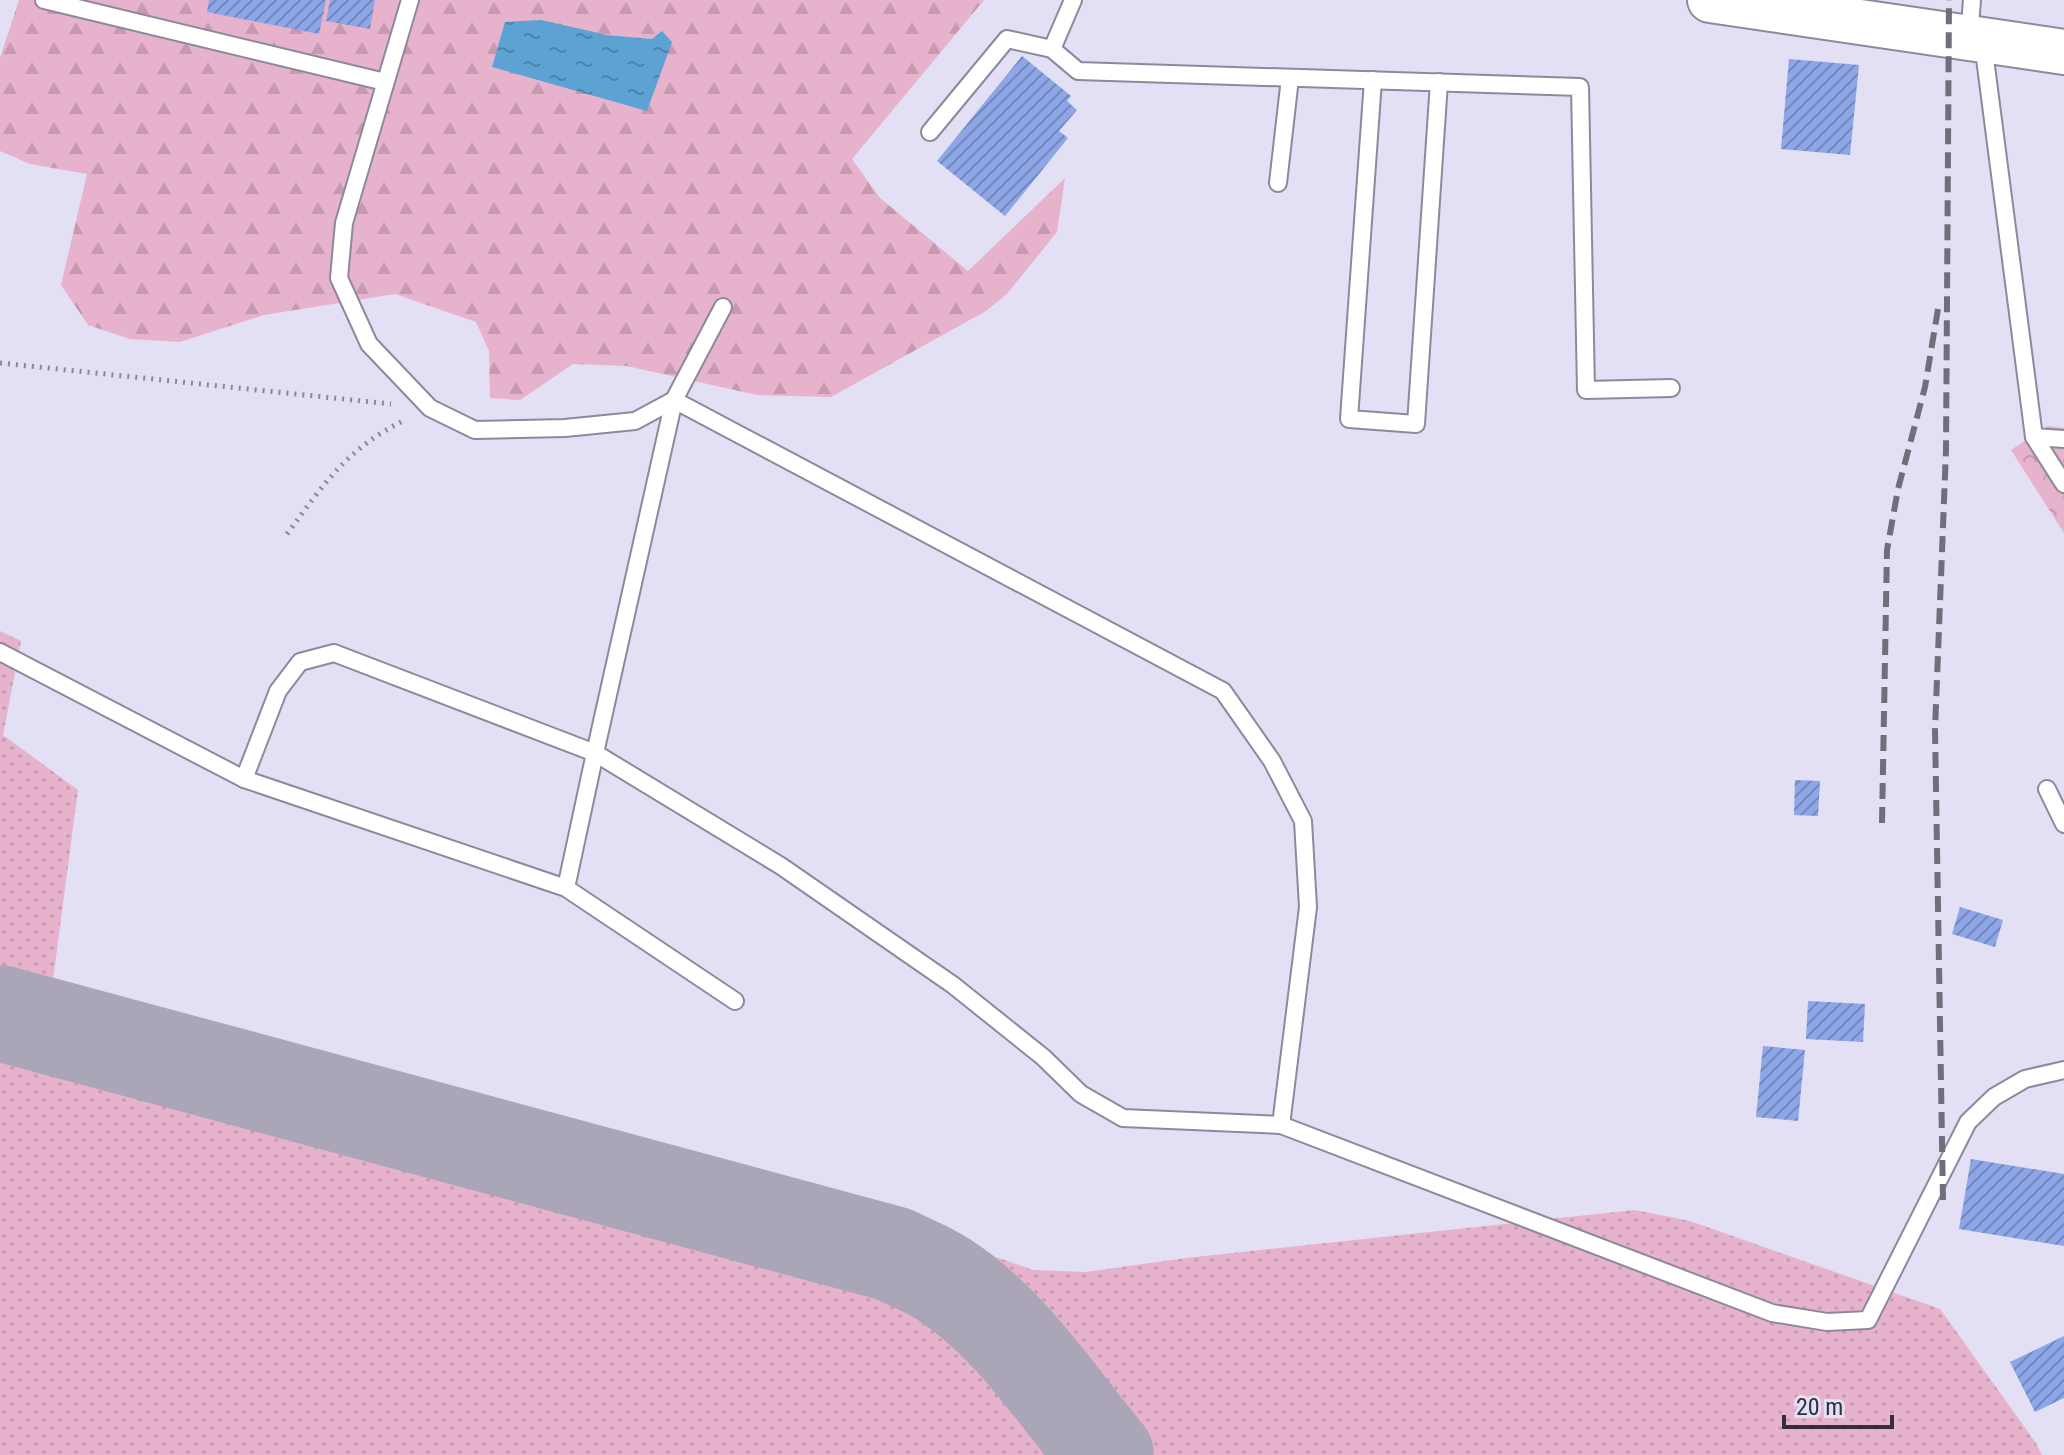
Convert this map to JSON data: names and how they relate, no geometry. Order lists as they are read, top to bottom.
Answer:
{
  "scale_bar": "20 m"
}
